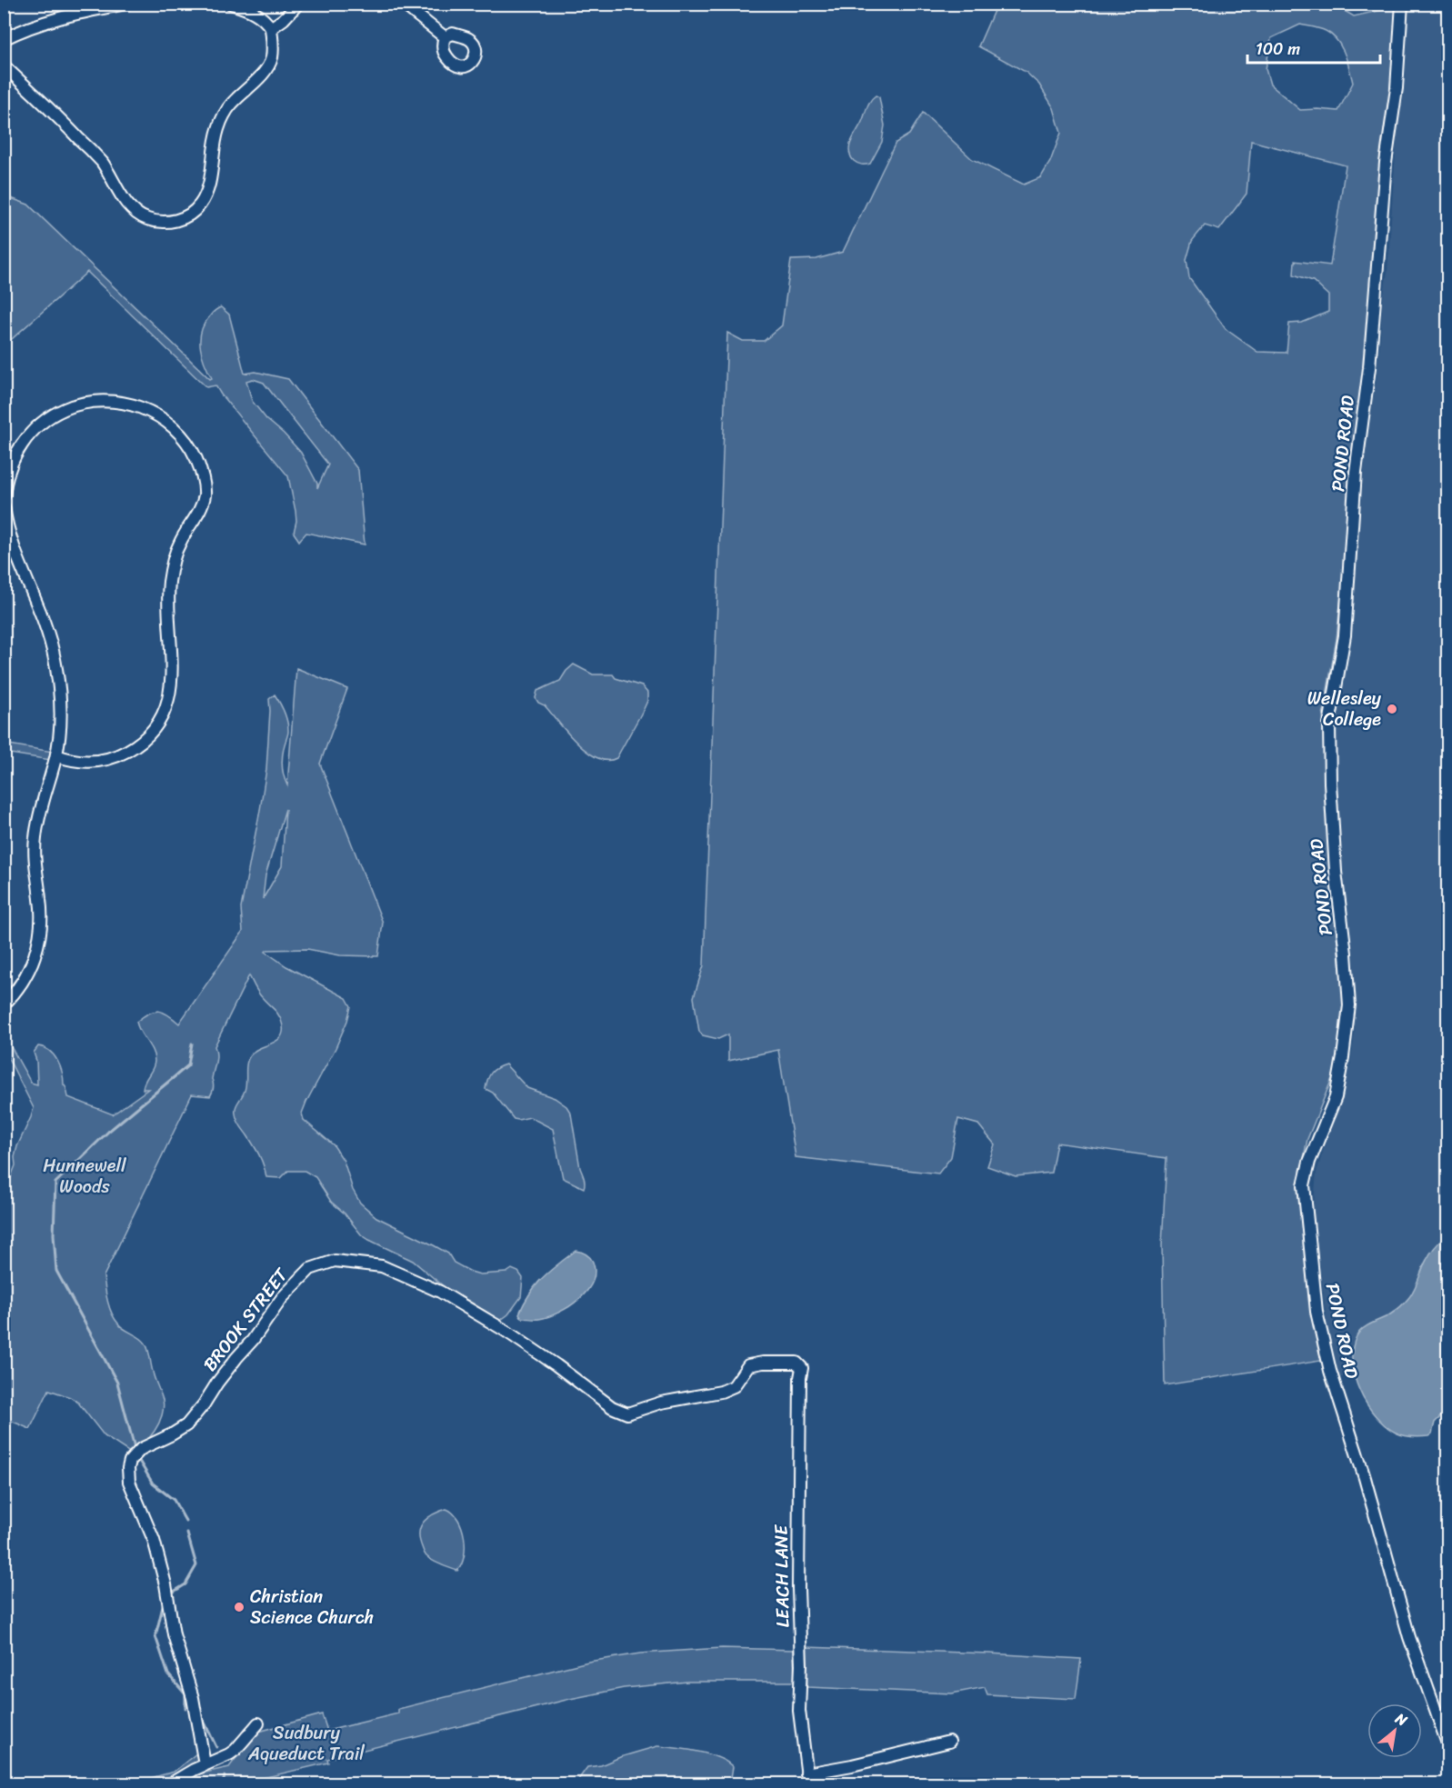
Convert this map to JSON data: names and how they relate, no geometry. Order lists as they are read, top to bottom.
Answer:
{
  "streets": {
    "street": ["POND ROAD", "BROOK STREET", "LEACH LANE"]
  },
  "crossings": [
    ["BROOK STREET", "LEACH LANE"]
  ],
  "parks": ["Hunnewell Woods", "Sudbury Aqueduct Trail"],
  "places": ["Wellesley College", "Christian Science Church"],
  "scale_bar": "100 m",
  "north": "top right"
}
